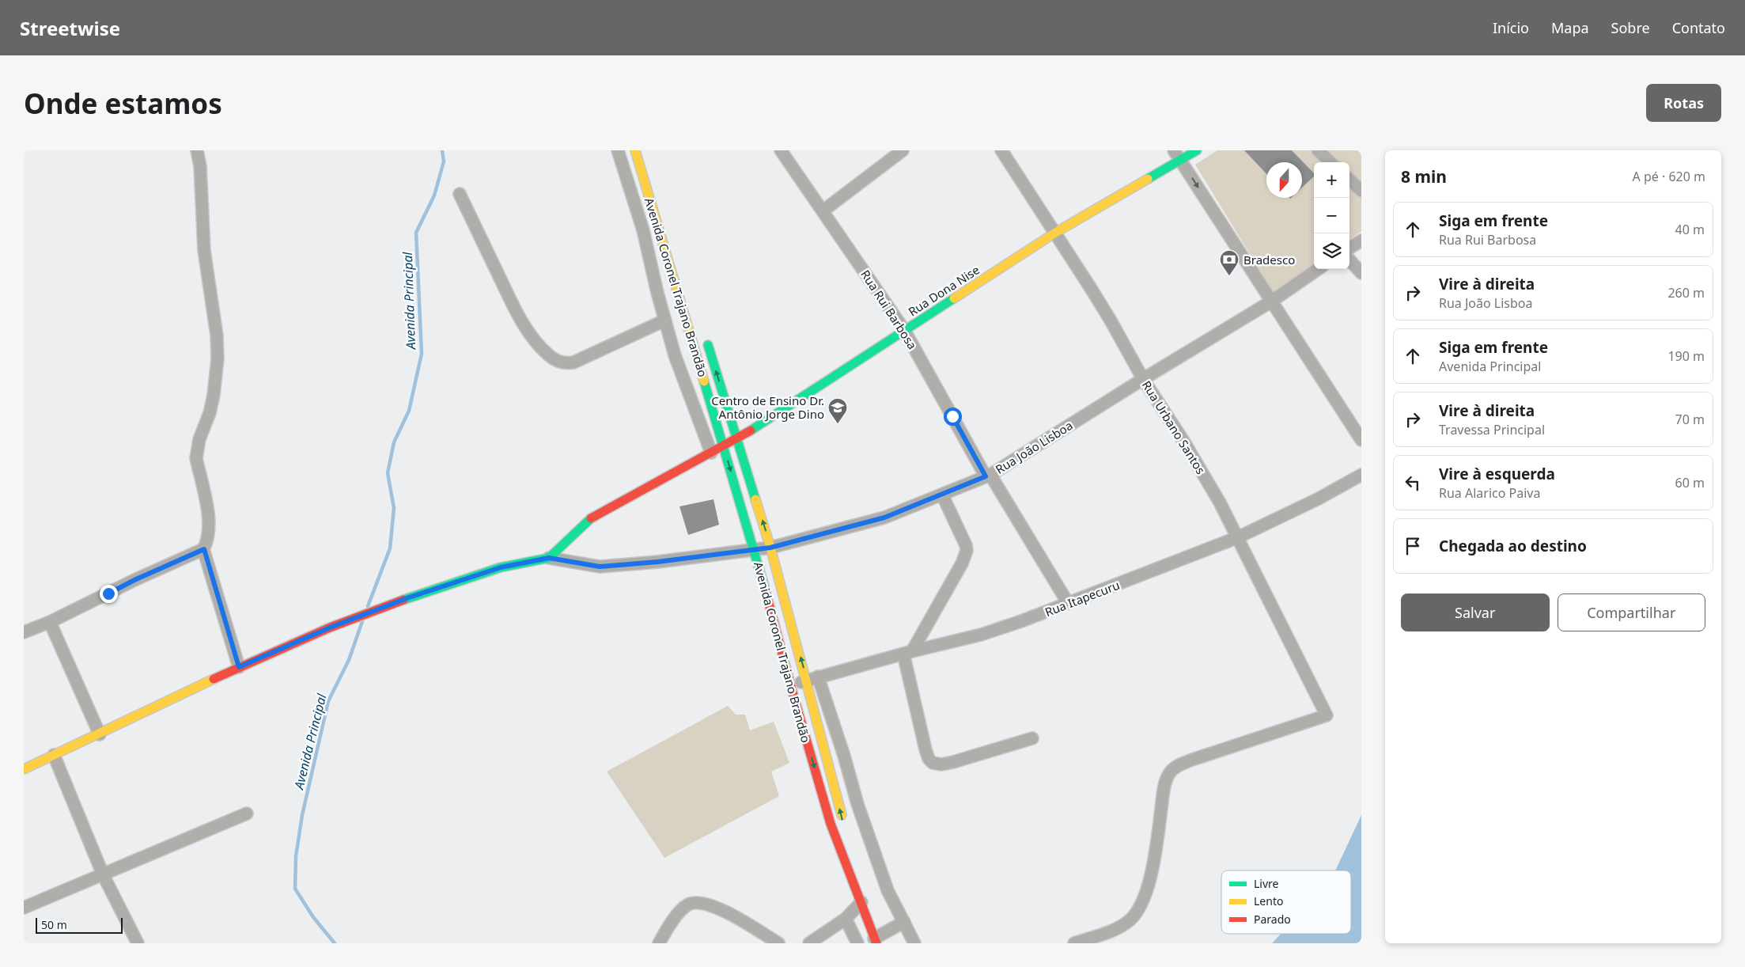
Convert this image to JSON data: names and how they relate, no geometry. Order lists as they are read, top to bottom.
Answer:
{
  "streets": {
    "street": [
      "Avenida Coronel Trajano Brandão",
      "Rua Dona Nise",
      "Rua Rui Barbosa",
      "Rua Urbano Santos",
      "Rua João Lisboa",
      "Rua Itapecuru"
    ]
  },
  "crossings": [
    ["Avenida Coronel Trajano Brandão", "Rua Dona Nise"],
    ["Avenida Coronel Trajano Brandão", "Rua João Lisboa"],
    ["Avenida Coronel Trajano Brandão", "Rua Itapecuru"],
    ["Rua Dona Nise", "Rua Rui Barbosa"],
    ["Rua Dona Nise", "Rua Urbano Santos"],
    ["Rua Rui Barbosa", "Rua João Lisboa"],
    ["Rua Rui Barbosa", "Rua Itapecuru"],
    ["Rua Urbano Santos", "Rua João Lisboa"],
    ["Rua Urbano Santos", "Rua Itapecuru"]
  ],
  "water": ["Avenida Principal"],
  "places": {
    "bank": ["Bradesco"],
    "school or university": ["Centro de Ensino Dr. Antônio Jorge Dino"]
  },
  "legend": ["Livre", "Lento", "Parado"],
  "scale_bar": "50 m",
  "north": "bottom",
  "page": {
    "header": "Streetwise",
    "nav": [
      "Início",
      "Mapa",
      "Sobre",
      "Contato"
    ],
    "buttons": [
      "Rotas",
      ["Salvar", "Compartilhar"]
    ],
    "title": "Onde estamos",
    "heading": ["8 min", "A pé · 620 m"],
    "map_buttons": ["+", "−"],
    "list": [
      ["Siga em frente", "Rua Rui Barbosa", "40 m"],
      ["Vire à direita", "Rua João Lisboa", "260 m"],
      ["Siga em frente", "Avenida Principal", "190 m"],
      ["Vire à direita", "Travessa Principal", "70 m"],
      ["Vire à esquerda", "Rua Alarico Paiva", "60 m"],
      "Chegada ao destino"
    ],
    "scale": "50 m"
  }
}
